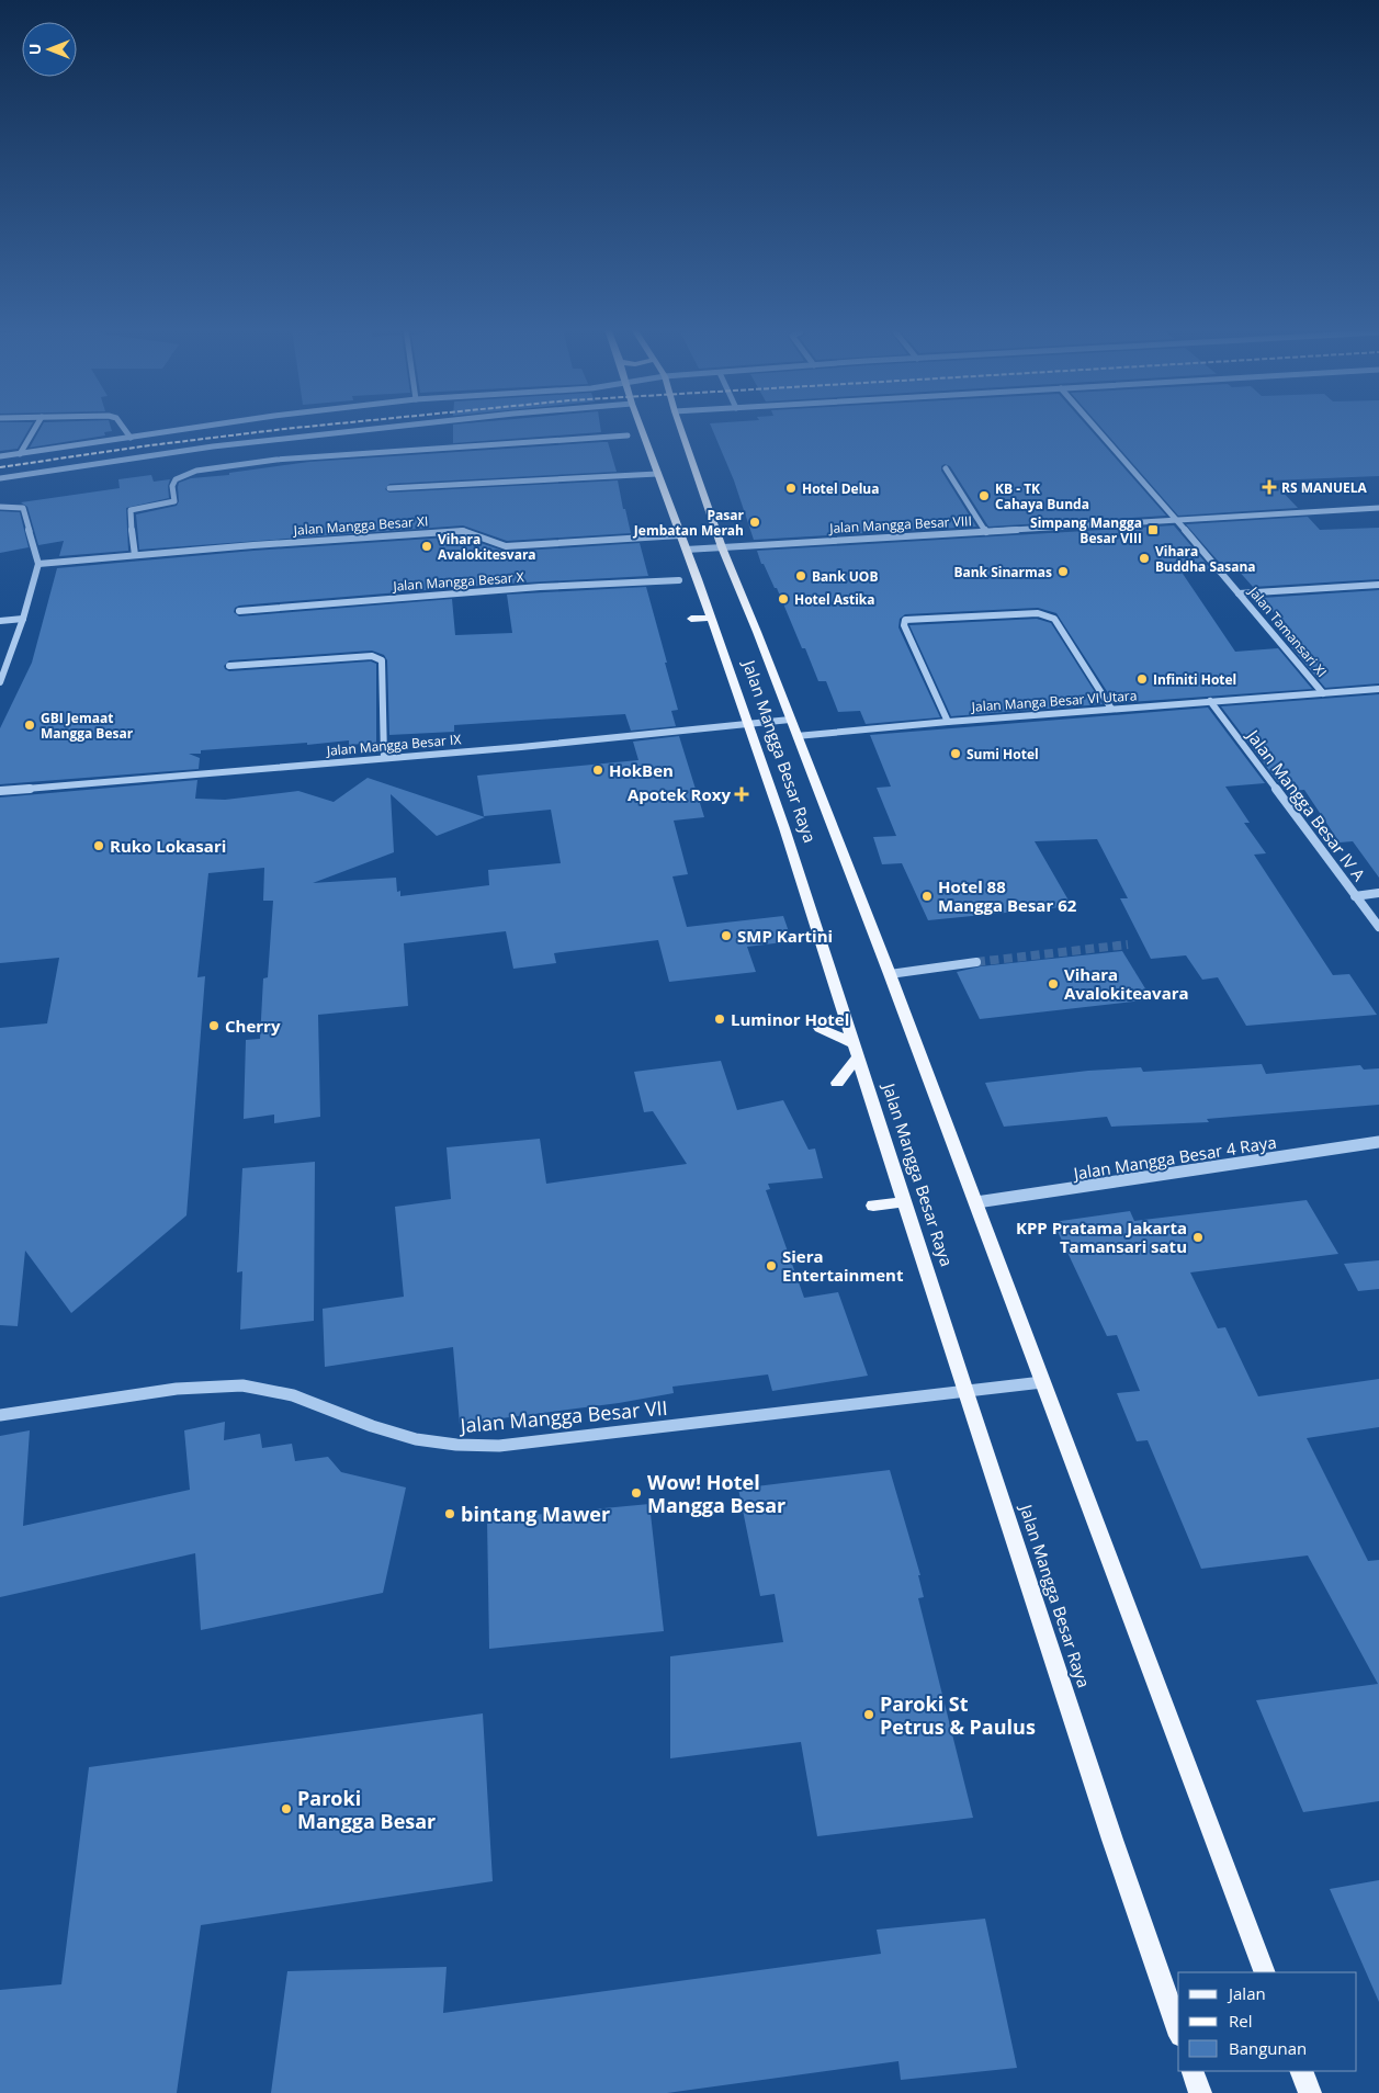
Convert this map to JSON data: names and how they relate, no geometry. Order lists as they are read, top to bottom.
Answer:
{
  "streets": {
    "main road": ["Jalan Mangga Besar Raya"],
    "street": [
      "Jalan Mangga Besar VIII",
      "Jalan Mangga Besar XI",
      "Jalan Mangga Besar X",
      "Jalan Tamansari XI",
      "Jalan Manga Besar VI Utara",
      "Jalan Mangga Besar IX",
      "Jalan Mangga Besar IV A",
      "Jalan Mangga Besar 4 Raya",
      "Jalan Mangga Besar VII"
    ]
  },
  "crossings": [
    ["Jalan Mangga Besar VIII", "Jalan Mangga Besar XI"],
    ["Jalan Mangga Besar VIII", "Jalan Tamansari XI"],
    ["Jalan Mangga Besar VIII", "Jalan Mangga Besar Raya"],
    ["Jalan Mangga Besar XI", "Jalan Mangga Besar Raya"],
    ["Jalan Tamansari XI", "Jalan Manga Besar VI Utara"],
    ["Jalan Manga Besar VI Utara", "Jalan Mangga Besar Raya"],
    ["Jalan Manga Besar VI Utara", "Jalan Mangga Besar IV A"],
    ["Jalan Mangga Besar IX", "Jalan Mangga Besar Raya"],
    ["Jalan Mangga Besar Raya", "Jalan Mangga Besar 4 Raya"],
    ["Jalan Mangga Besar Raya", "Jalan Mangga Besar VII"]
  ],
  "places": {
    "health": ["RS MANUELA", "Apotek Roxy"],
    "other": [
      "Hotel Delua",
      "KB - TK Cahaya Bunda",
      "Pasar Jembatan Merah",
      "Vihara Avalokitesvara",
      "Vihara Buddha Sasana",
      "Bank Sinarmas",
      "Bank UOB",
      "Hotel Astika",
      "Infiniti Hotel",
      "GBI Jemaat Mangga Besar",
      "Sumi Hotel",
      "HokBen",
      "Ruko Lokasari",
      "Hotel 88 Mangga Besar 62",
      "SMP Kartini",
      "Vihara Avalokiteavara",
      "Luminor Hotel",
      "Cherry",
      "KPP Pratama Jakarta Tamansari satu",
      "Siera Entertainment",
      "Wow! Hotel Mangga Besar",
      "bintang Mawer",
      "Paroki St Petrus & Paulus",
      "Paroki Mangga Besar"
    ],
    "transit": ["Simpang Mangga Besar VIII"]
  },
  "legend": ["Jalan", "Rel", "Bangunan"],
  "north": "left"
}
